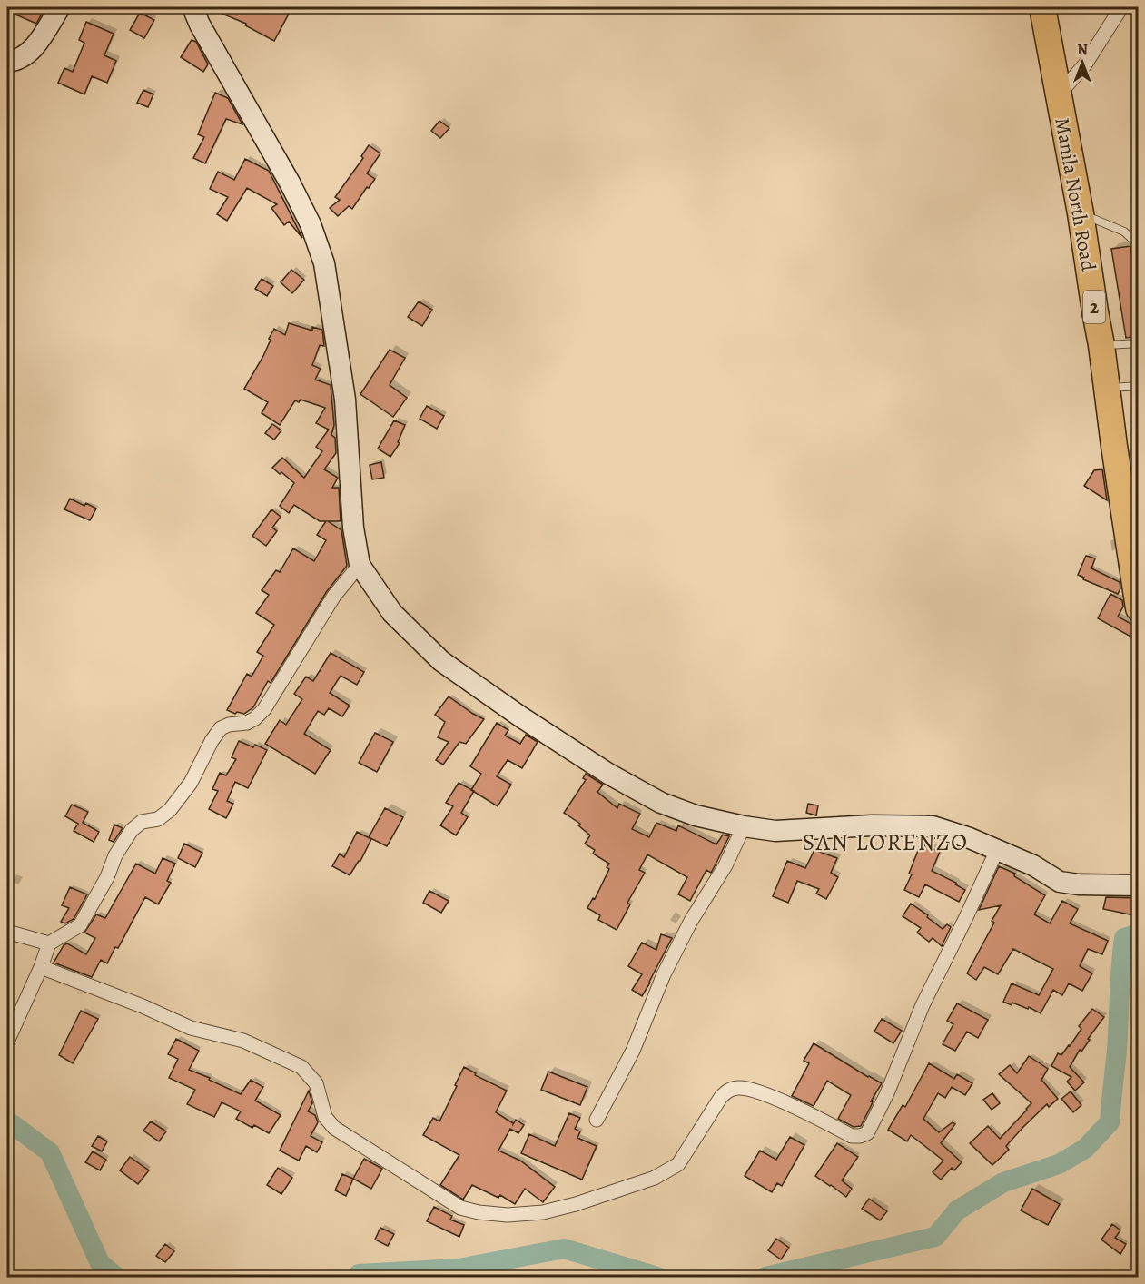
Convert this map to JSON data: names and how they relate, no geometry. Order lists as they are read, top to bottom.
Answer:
{
  "streets": {
    "highway": ["Manila North Road", "2"]
  },
  "districts": ["SAN LORENZO"],
  "north": "top"
}
